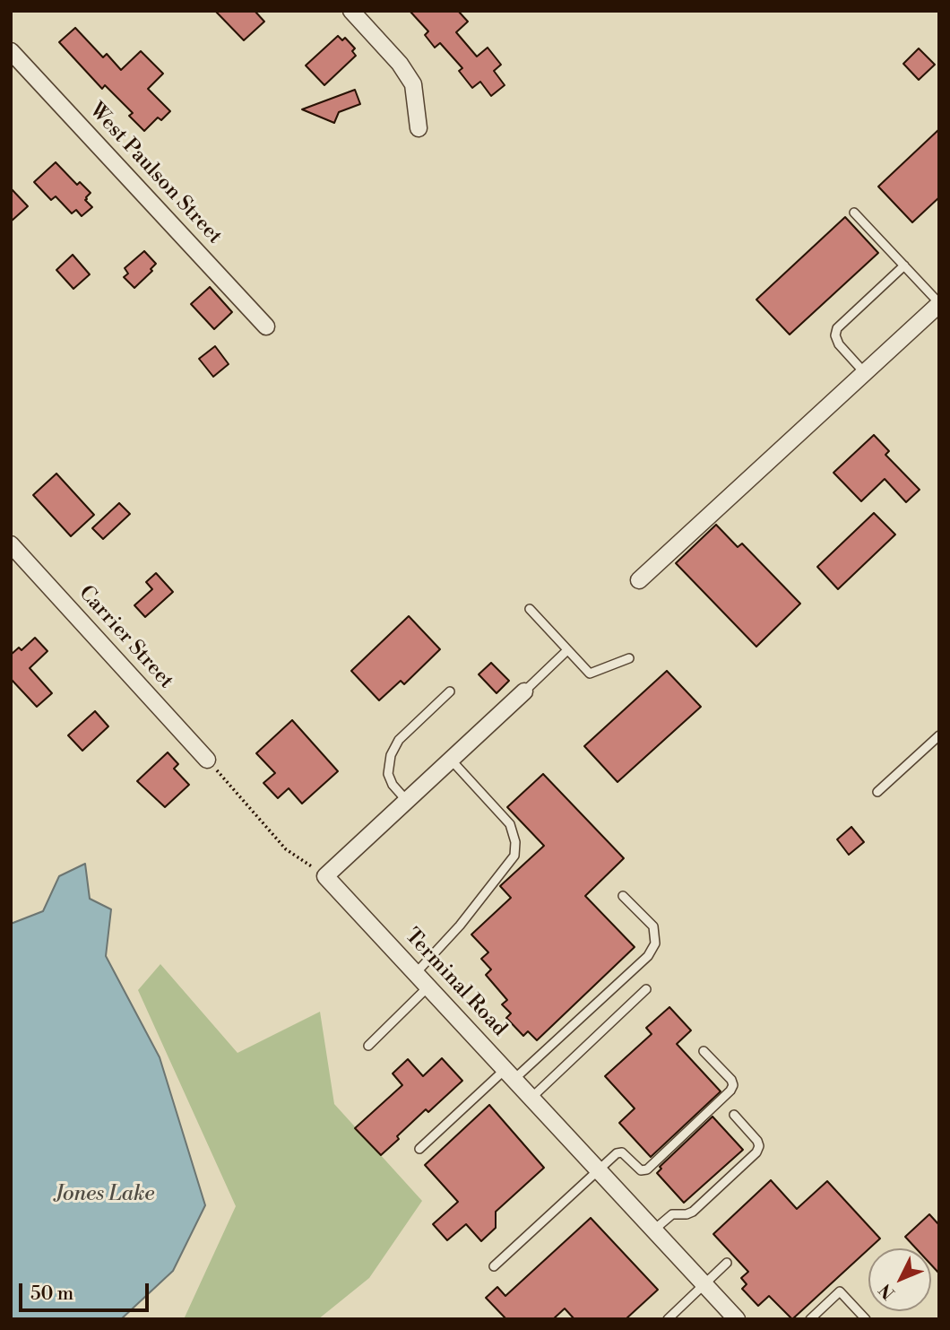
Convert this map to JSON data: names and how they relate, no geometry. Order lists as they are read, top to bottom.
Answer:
{
  "streets": {
    "street": ["West Paulson Street", "Carrier Street", "Terminal Road"]
  },
  "water": ["Jones Lake"],
  "scale_bar": "50 m",
  "north": "bottom left"
}
